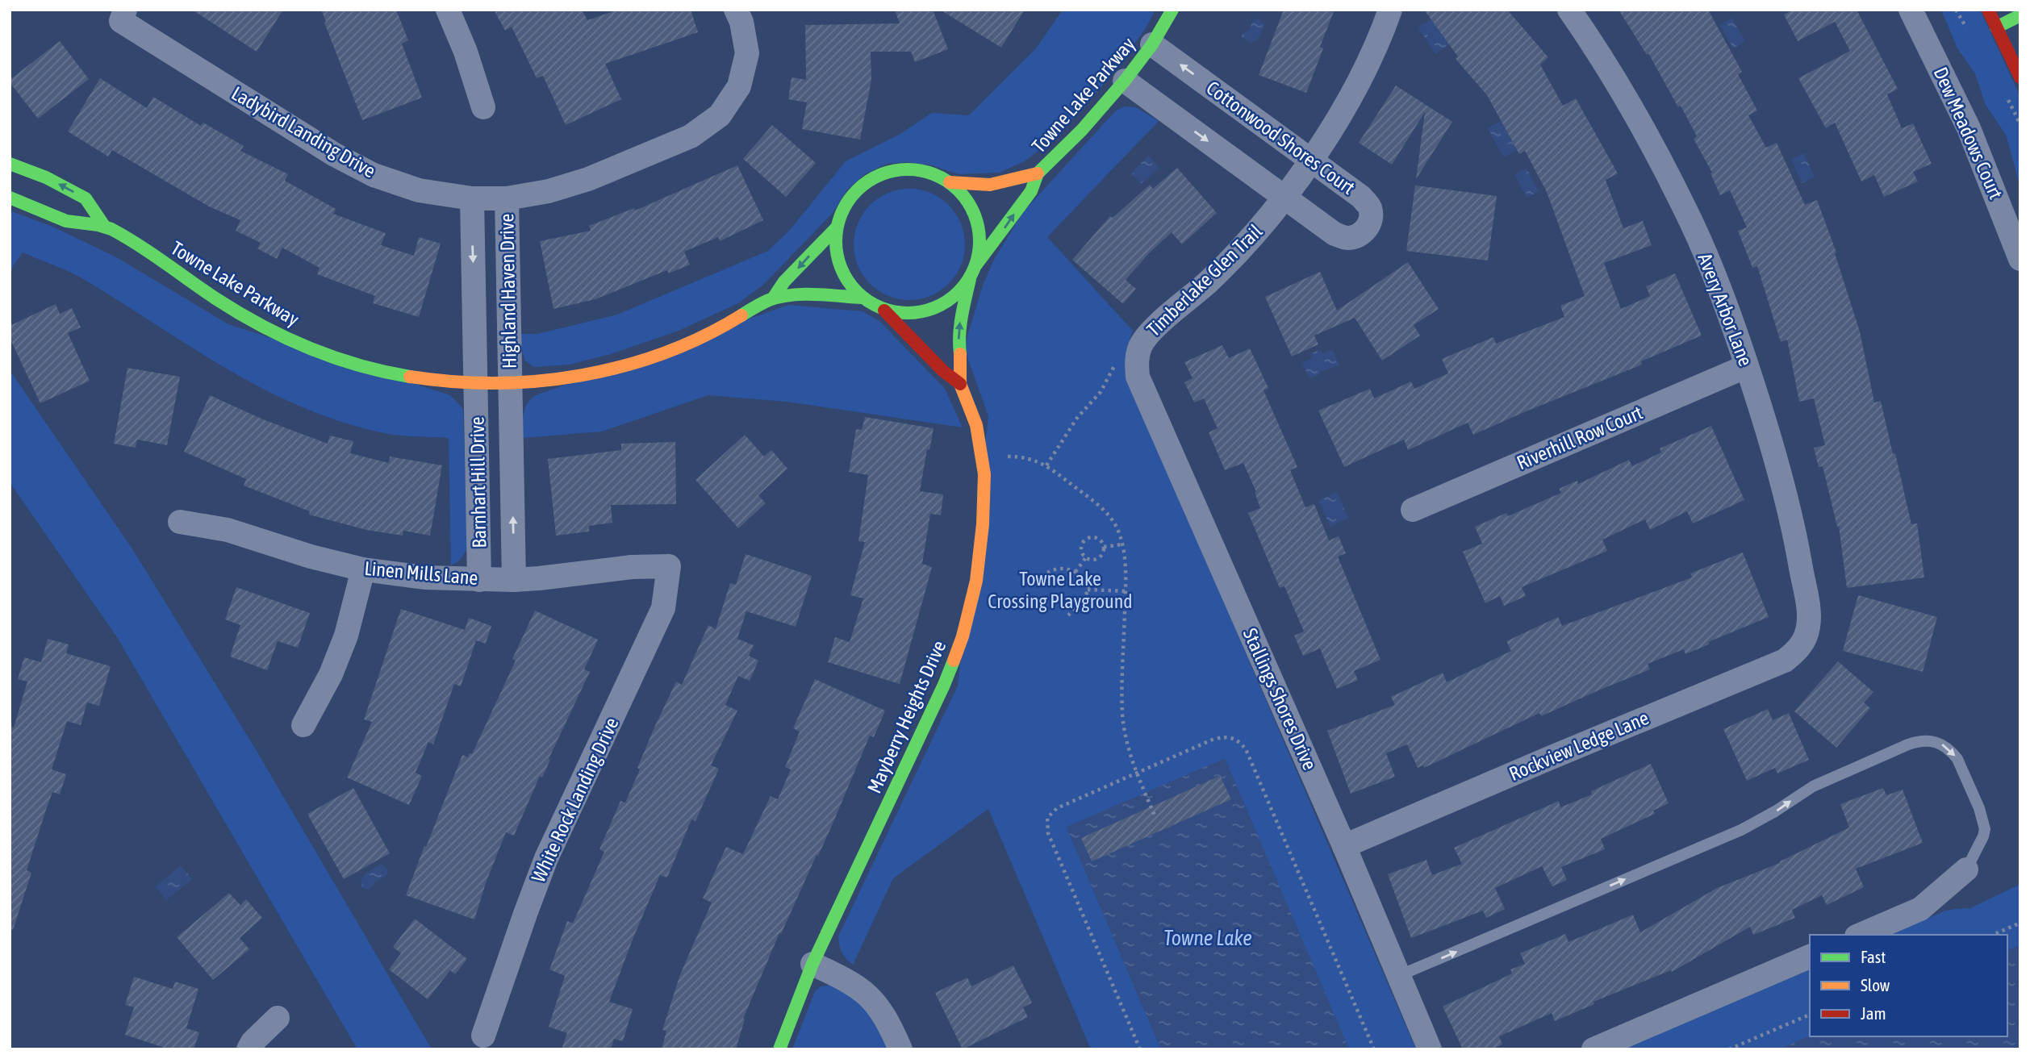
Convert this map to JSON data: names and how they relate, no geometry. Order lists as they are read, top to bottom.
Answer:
{
  "streets": {
    "street": [
      "Towne Lake Parkway",
      "Ladybird Landing Drive",
      "Dew Meadows Court",
      "Cottonwood Shores Court",
      "Timberlake Glen Trail",
      "Highland Haven Drive",
      "Avery Arbor Lane",
      "Riverhill Row Court",
      "Barnhart Hill Drive",
      "Linen Mills Lane",
      "Stallings Shores Drive",
      "Mayberry Heights Drive",
      "Rockview Ledge Lane",
      "White Rock Landing Drive"
    ]
  },
  "crossings": [
    ["Towne Lake Parkway", "Cottonwood Shores Court"],
    ["Towne Lake Parkway", "Highland Haven Drive"],
    ["Towne Lake Parkway", "Barnhart Hill Drive"],
    ["Towne Lake Parkway", "Mayberry Heights Drive"],
    ["Ladybird Landing Drive", "Highland Haven Drive"],
    ["Cottonwood Shores Court", "Timberlake Glen Trail"],
    ["Timberlake Glen Trail", "Stallings Shores Drive"],
    ["Highland Haven Drive", "Barnhart Hill Drive"],
    ["Avery Arbor Lane", "Riverhill Row Court"],
    ["Avery Arbor Lane", "Rockview Ledge Lane"],
    ["Barnhart Hill Drive", "Linen Mills Lane"],
    ["Linen Mills Lane", "White Rock Landing Drive"],
    ["Stallings Shores Drive", "Rockview Ledge Lane"]
  ],
  "water": ["Towne Lake"],
  "parks": ["Towne Lake Crossing Playground"],
  "legend": ["Fast", "Slow", "Jam"]
}
